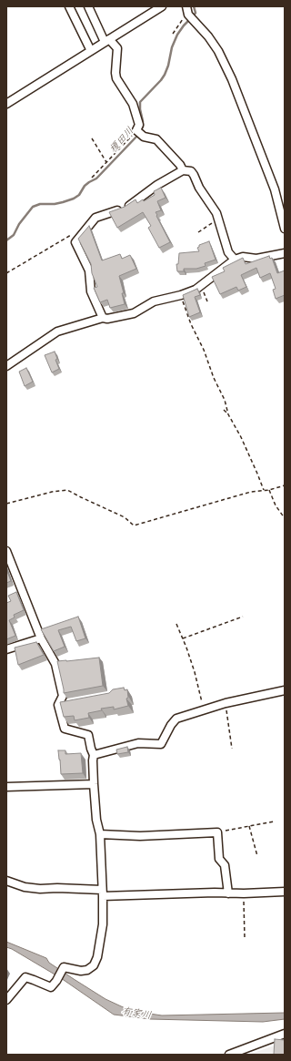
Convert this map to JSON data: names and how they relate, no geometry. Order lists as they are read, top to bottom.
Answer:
{
  "water": ["榎田川", "有家川"]
}
